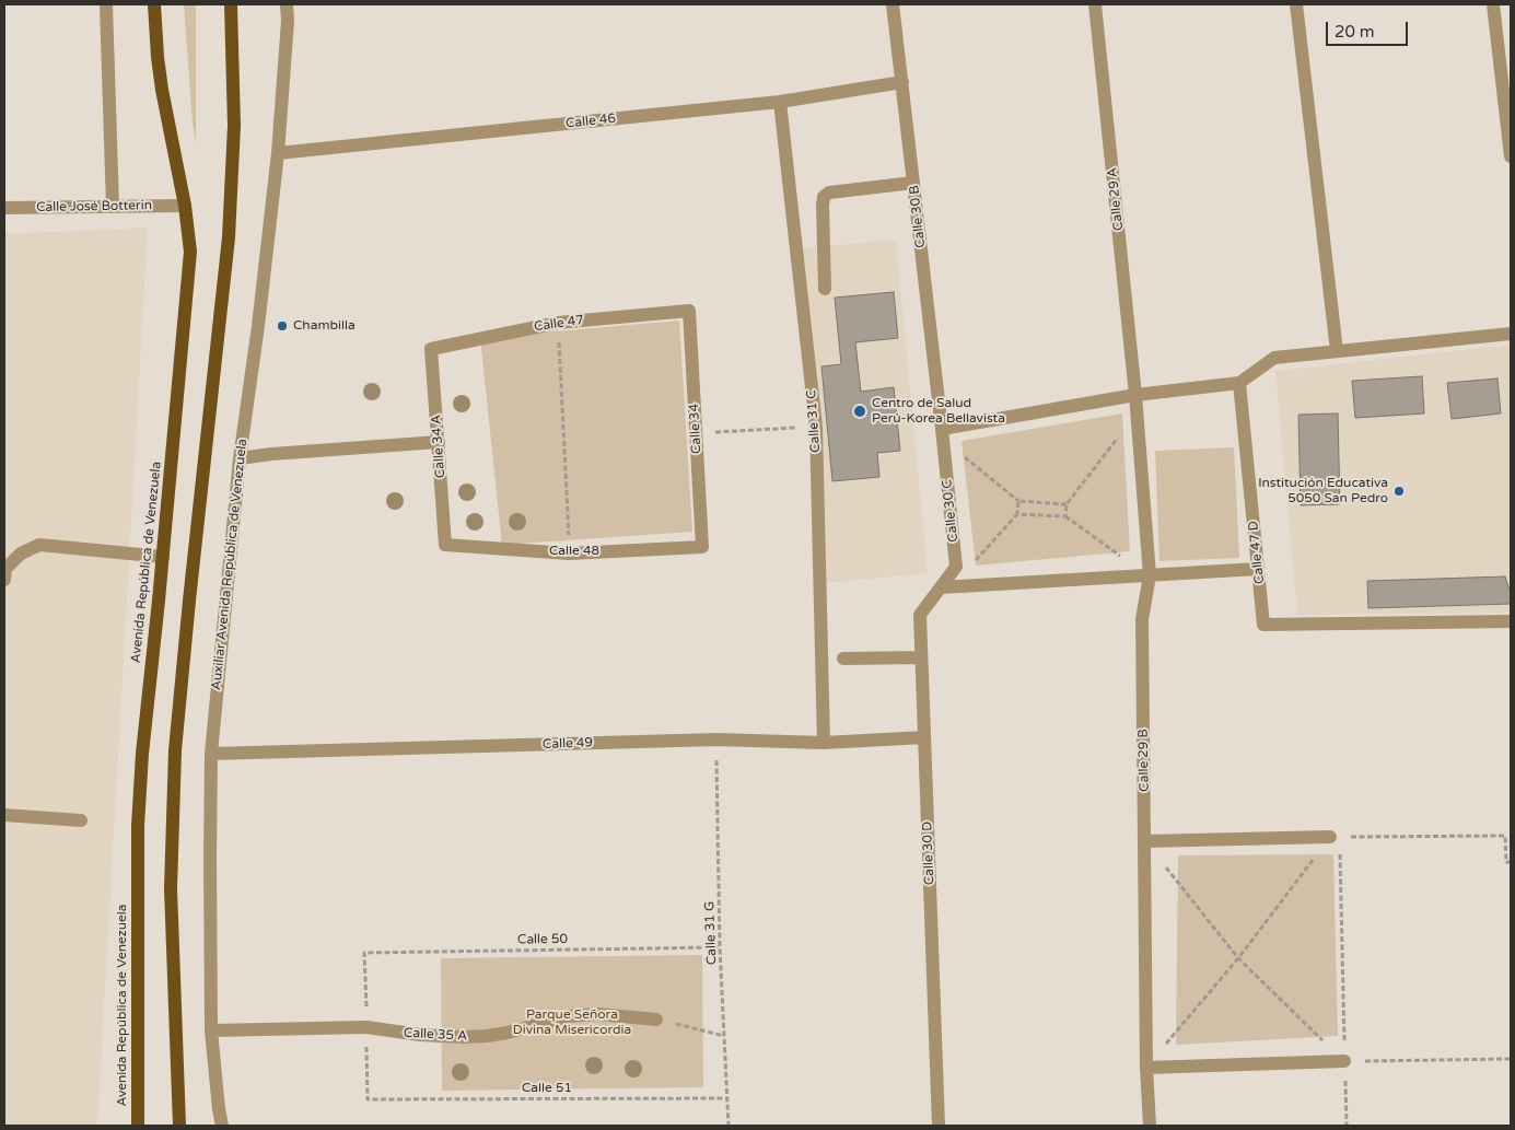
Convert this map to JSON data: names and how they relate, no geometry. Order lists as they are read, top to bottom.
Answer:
{
  "streets": {
    "main road": ["Avenida República de Venezuela"],
    "street": [
      "Calle 46",
      "Calle 29 A",
      "Calle José Botterin",
      "Calle 30 B",
      "Calle 47",
      "Calle 31 C",
      "Calle 34",
      "Calle 34 A",
      "Calle 30 C",
      "Calle 48",
      "Calle 47 D",
      "Auxiliar Avenida República de Venezuela",
      "Calle 49",
      "Calle 29 B",
      "Calle 30 D",
      "Calle 35 A"
    ],
    "path": ["Calle 31 G", "Calle 50", "Calle 51"]
  },
  "crossings": [
    ["Calle 46", "Calle 30 B"],
    ["Calle 46", "Calle 31 C"],
    ["Calle 46", "Auxiliar Avenida República de Venezuela"],
    ["Calle 29 A", "Calle 29 B"],
    ["Calle José Botterin", "Avenida República de Venezuela"],
    ["Calle 30 B", "Calle 30 C"],
    ["Calle 47", "Calle 34"],
    ["Calle 47", "Calle 34 A"],
    ["Calle 31 C", "Calle 49"],
    ["Calle 34", "Calle 48"],
    ["Calle 34 A", "Calle 48"],
    ["Auxiliar Avenida República de Venezuela", "Calle 49"],
    ["Auxiliar Avenida República de Venezuela", "Calle 35 A"],
    ["Calle 49", "Calle 30 D"],
    ["Calle 49", "Calle 31 G"],
    ["Calle 31 G", "Calle 50"],
    ["Calle 31 G", "Calle 51"]
  ],
  "parks": ["Parque Señora Divina Misericordia"],
  "places": ["Chambilla", "Centro de Salud Perú-Korea Bellavista", "Institución Educativa 5050 San Pedro"],
  "scale_bar": "20 m"
}
